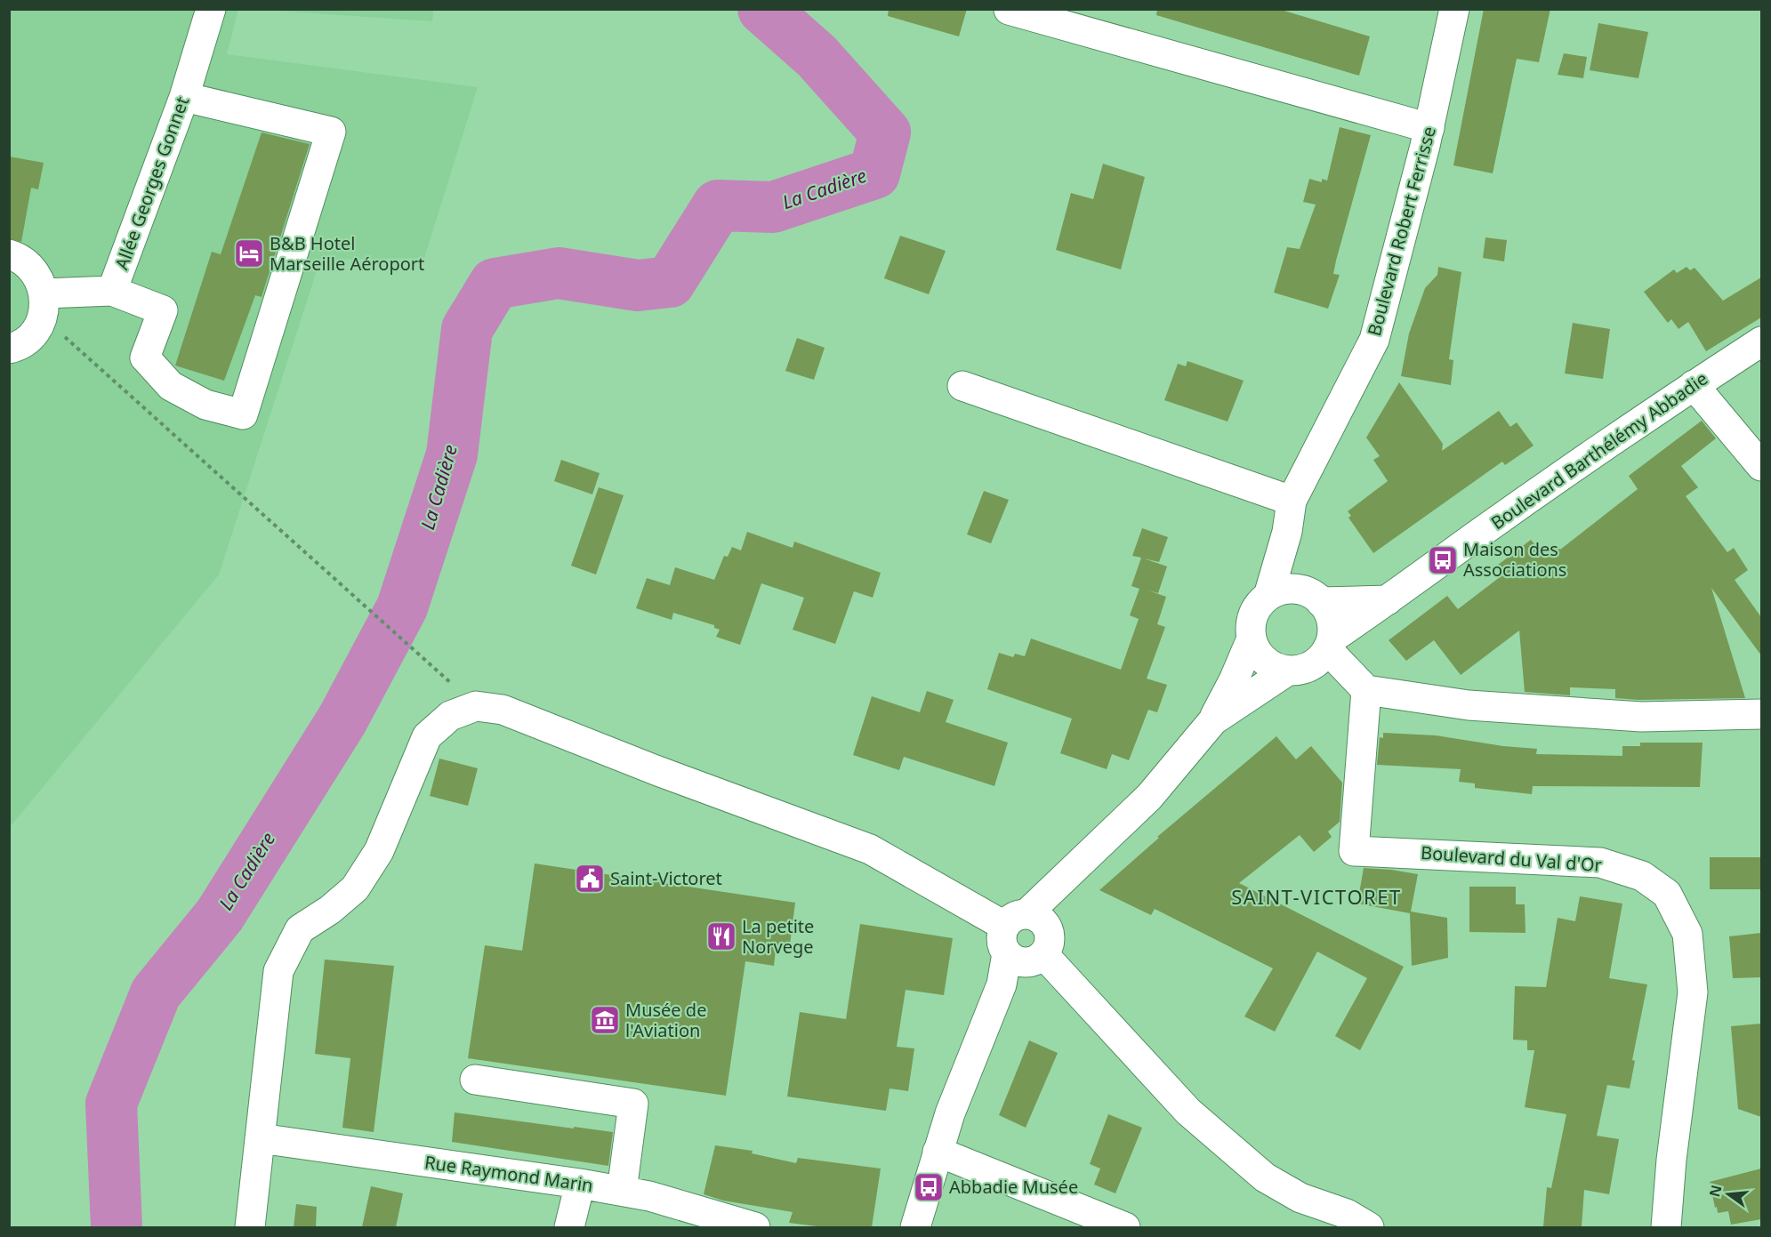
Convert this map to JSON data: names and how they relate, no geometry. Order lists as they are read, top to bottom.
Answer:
{
  "streets": {
    "street": [
      "Allée Georges Gonnet",
      "Boulevard Robert Ferrisse",
      "Boulevard Barthélémy Abbadie",
      "Boulevard du Val d'Or",
      "Rue Raymond Marin"
    ]
  },
  "crossings": [
    ["Boulevard Robert Ferrisse", "Boulevard Barthélémy Abbadie"]
  ],
  "districts": ["SAINT-VICTORET"],
  "water": ["La Cadière"],
  "places": {
    "hotel": ["B&B Hotel Marseille Aéroport"],
    "bus stop": ["Maison des Associations", "Abbadie Musée"],
    "public building": ["Saint-Victoret"],
    "restaurant": ["La petite Norvege"],
    "museum": ["Musée de l'Aviation"]
  },
  "north": "left"
}
